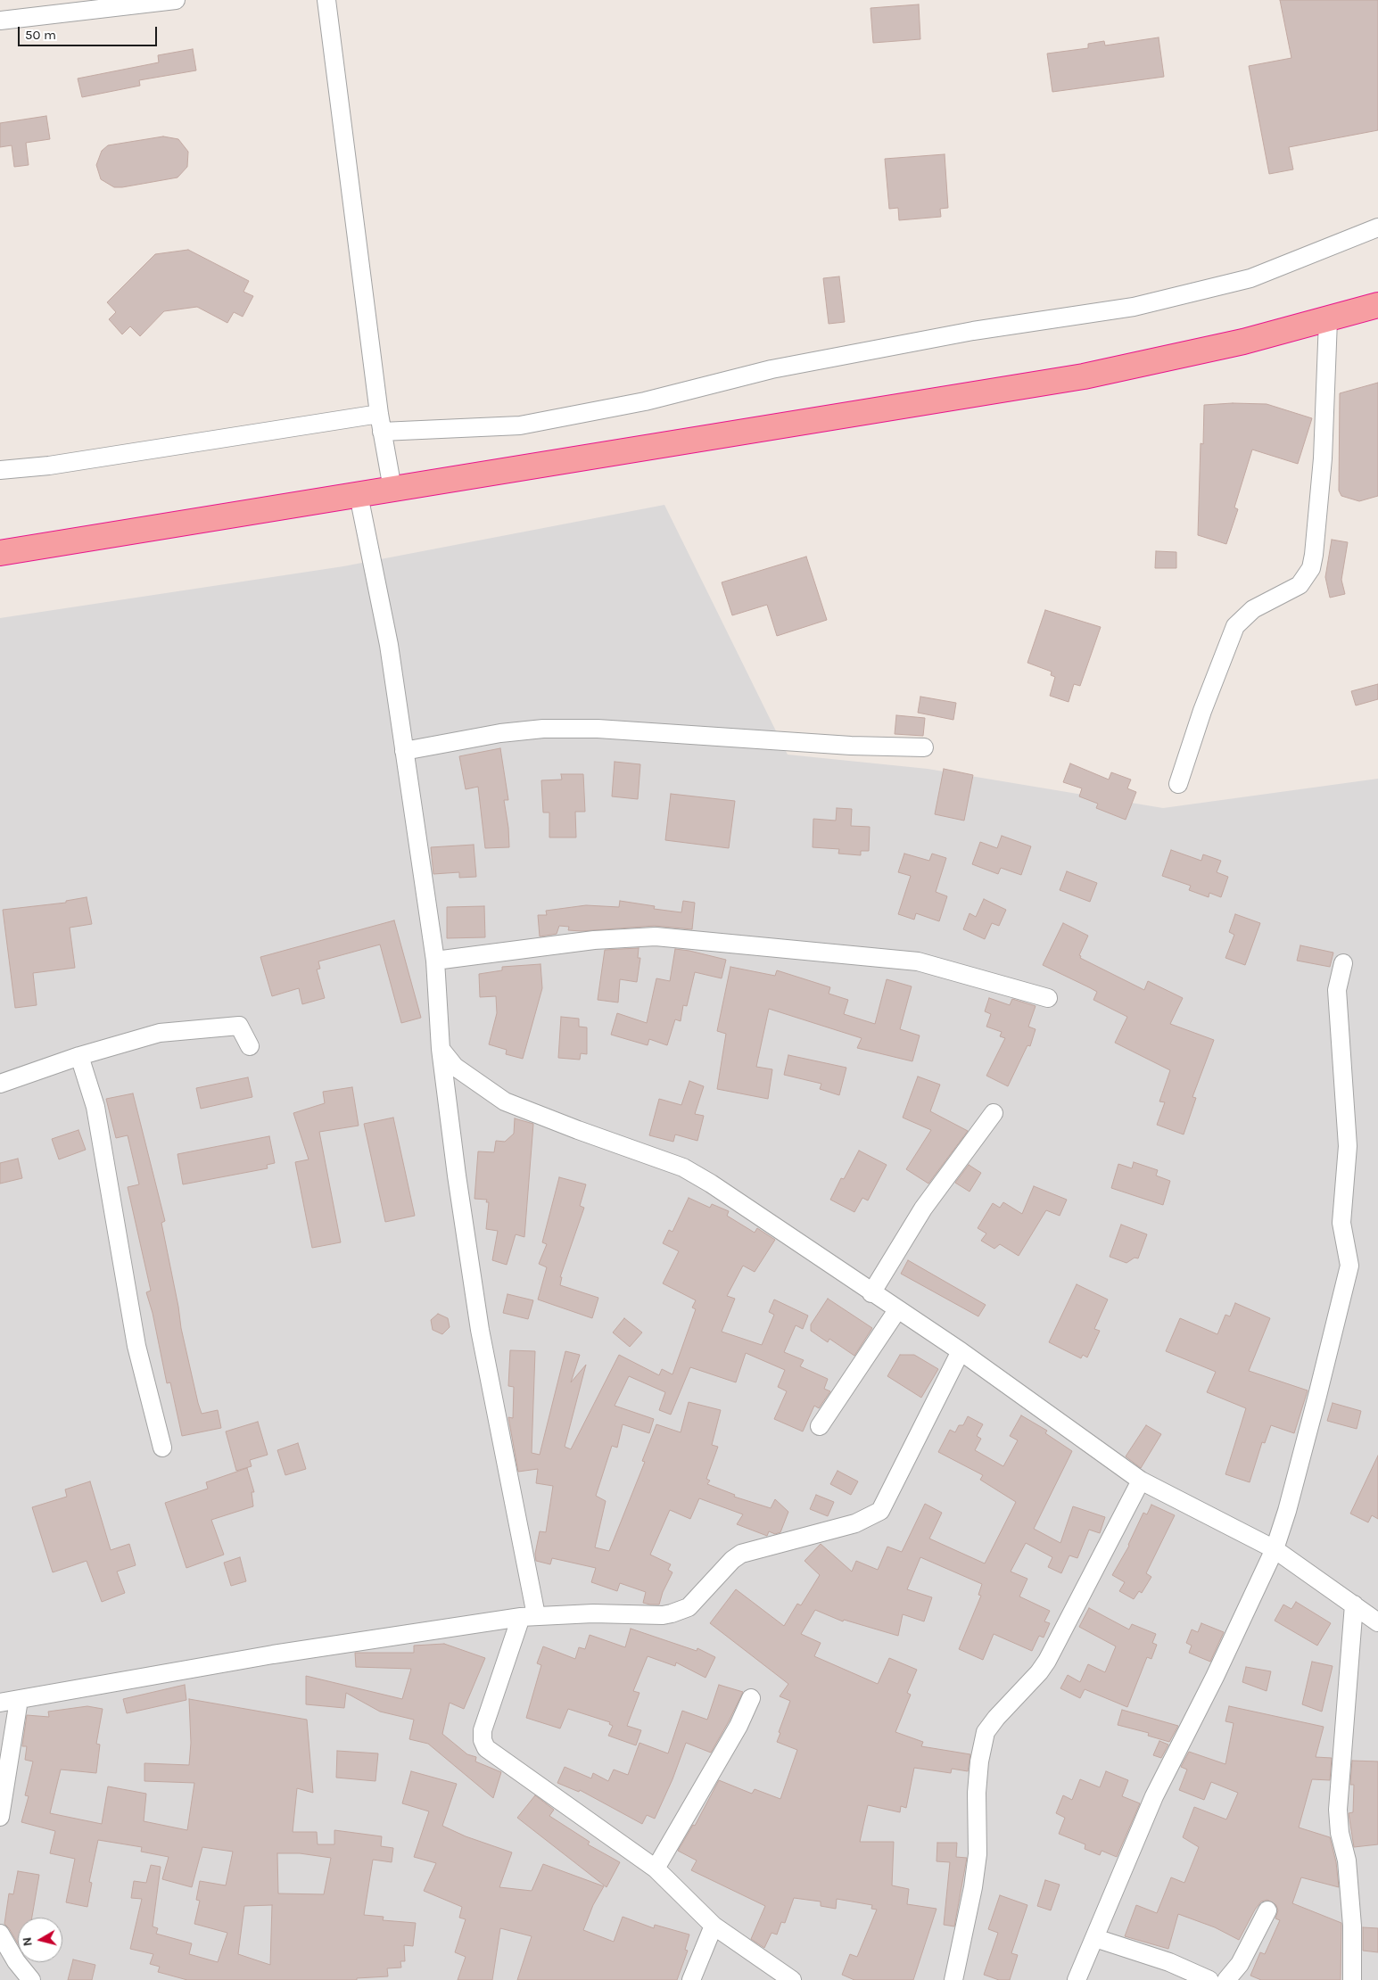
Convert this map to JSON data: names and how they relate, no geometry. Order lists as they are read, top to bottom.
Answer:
{
  "scale_bar": "50 m",
  "north": "left"
}
